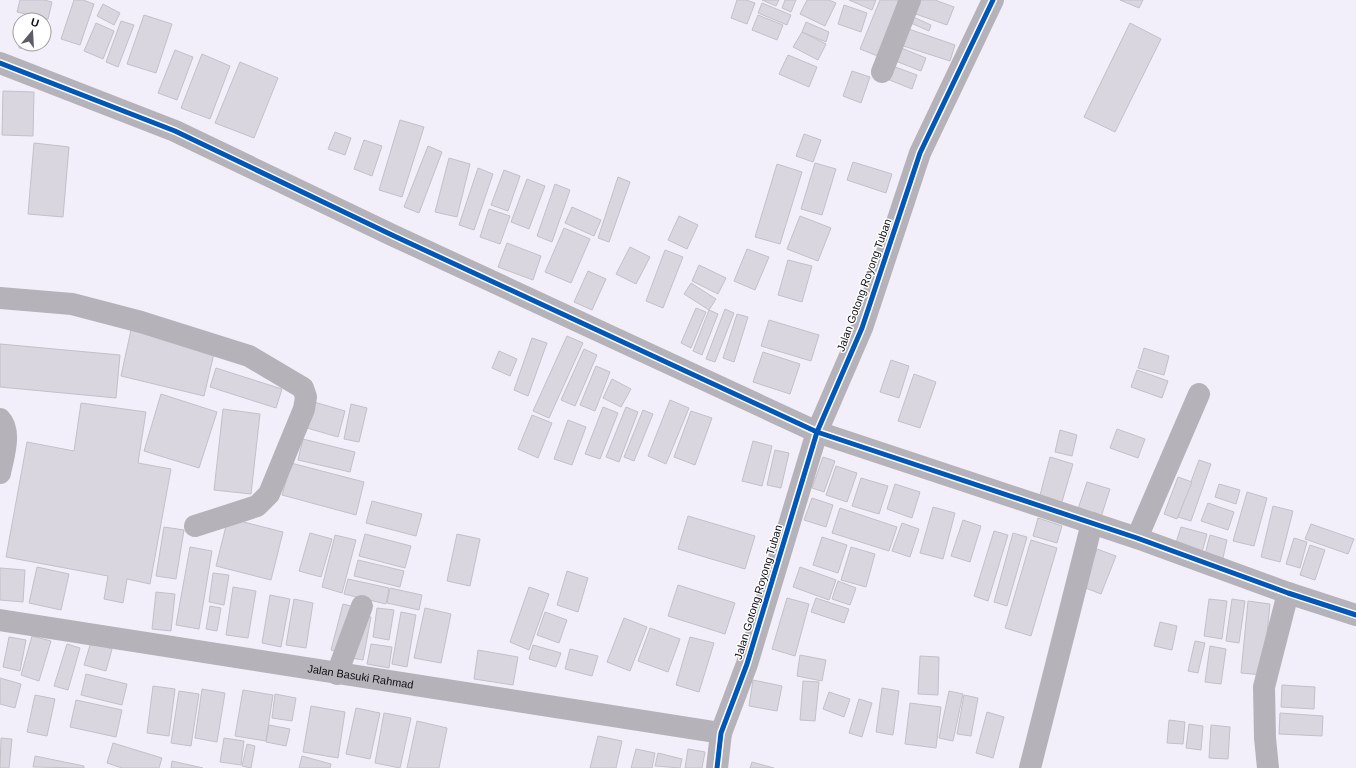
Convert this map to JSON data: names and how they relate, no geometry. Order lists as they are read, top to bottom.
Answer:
{
  "streets": {
    "street": ["Jalan Gotong Royong Tuban", "Jalan Basuki Rahmad"]
  },
  "crossings": [
    ["Jalan Gotong Royong Tuban", "Jalan Basuki Rahmad"]
  ],
  "north": "top"
}
